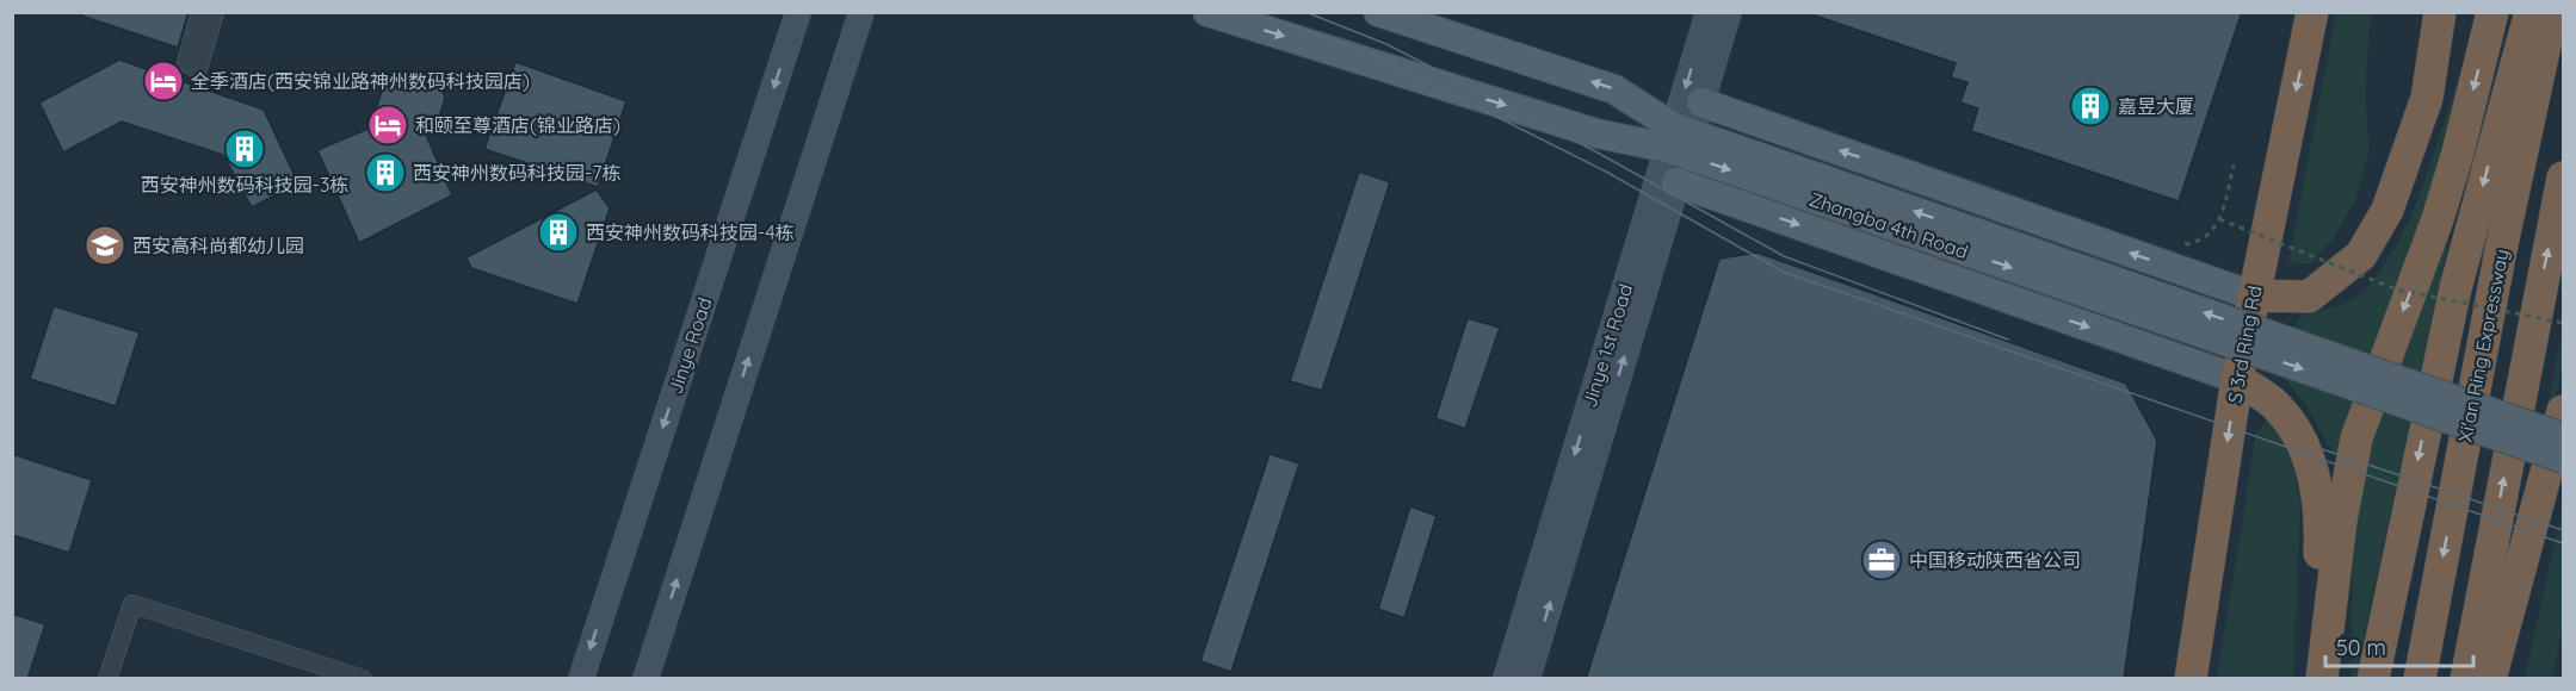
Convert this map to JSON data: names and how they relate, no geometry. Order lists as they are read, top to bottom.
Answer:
{
  "streets": {
    "highway": ["S 3rd Ring Rd", "Xi'an Ring Expressway"],
    "main road": ["Zhangba 4th Road", "Jinye Road", "Jinye 1st Road"]
  },
  "crossings": [
    ["Zhangba 4th Road", "Jinye 1st Road"]
  ],
  "places": {
    "hotel": ["全季酒店(西安锦业路神州数码科技园店)", "和颐至尊酒店(锦业路店)"],
    "building": [
      "嘉昱大厦",
      "西安神州数码科技园-3栋",
      "西安神州数码科技园-7栋",
      "西安神州数码科技园-4栋"
    ],
    "school or university": ["西安高科尚都幼儿园"],
    "office": ["中国移动陕西省公司"]
  },
  "scale_bar": "50 m"
}
